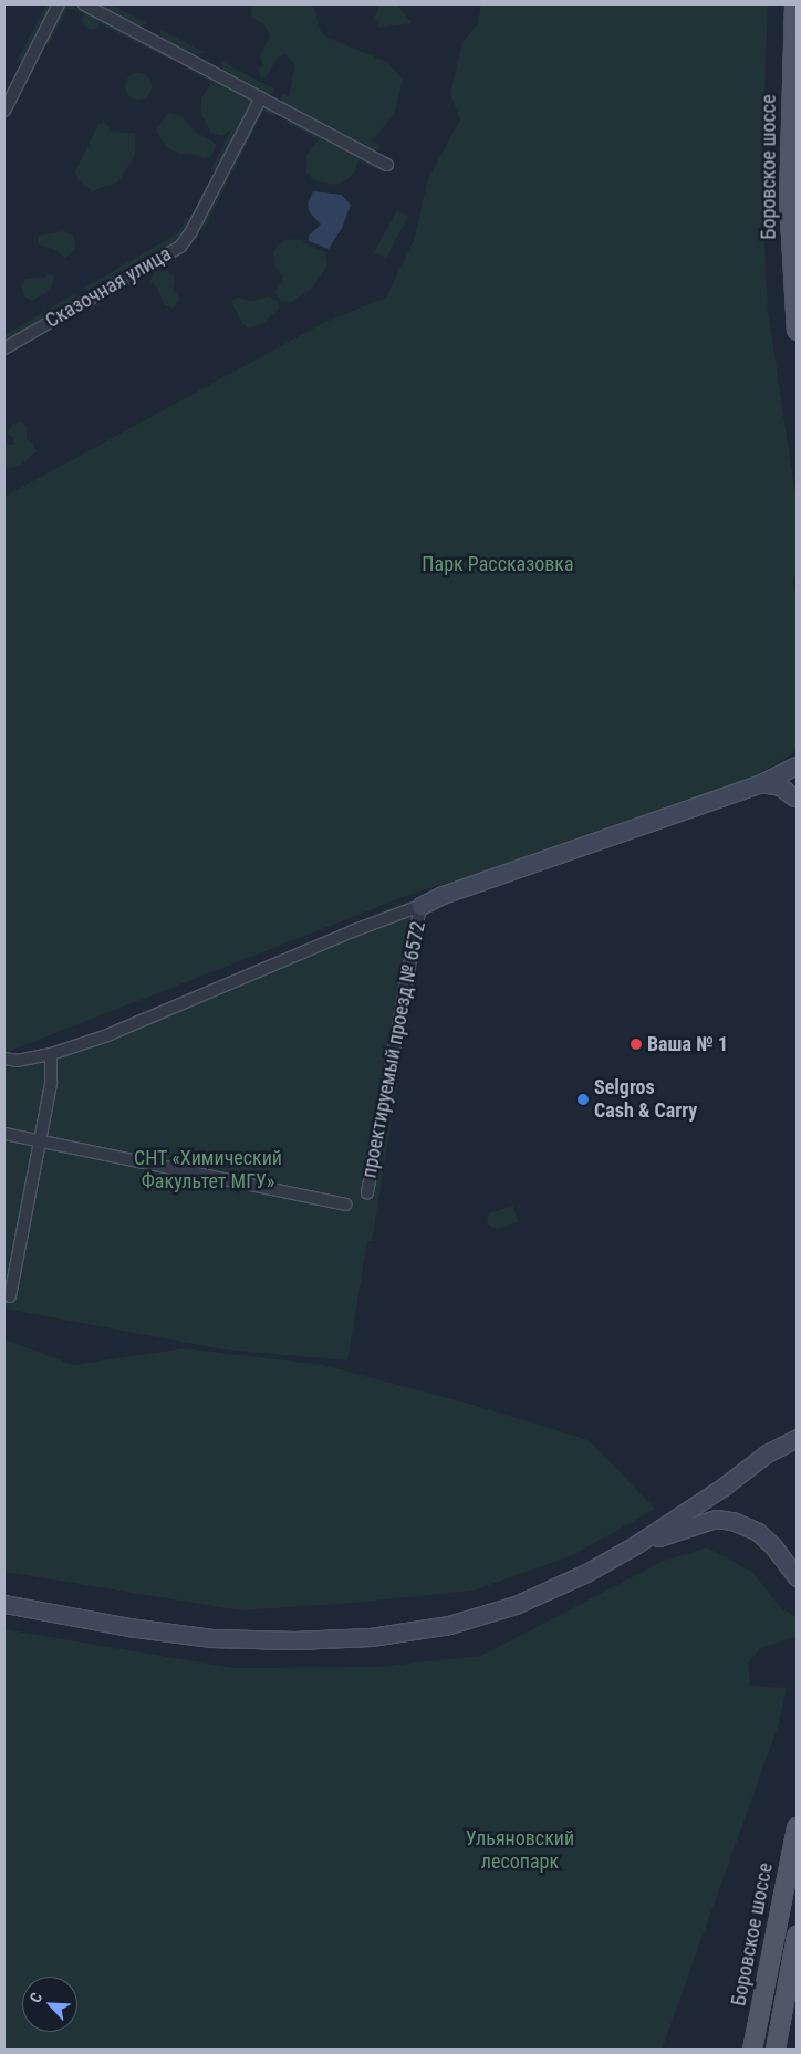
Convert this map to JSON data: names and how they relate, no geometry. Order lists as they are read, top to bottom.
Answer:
{
  "streets": {
    "main road": ["Боровское шоссе"],
    "street": ["Сказочная улица", "проектируемый проезд № 6572"]
  },
  "parks": ["Парк Рассказовка", "СНТ «Химический Факультет МГУ»", "Ульяновский лесопарк"],
  "places": ["Ваша № 1", "Selgros Cash & Carry"],
  "north": "top left"
}
